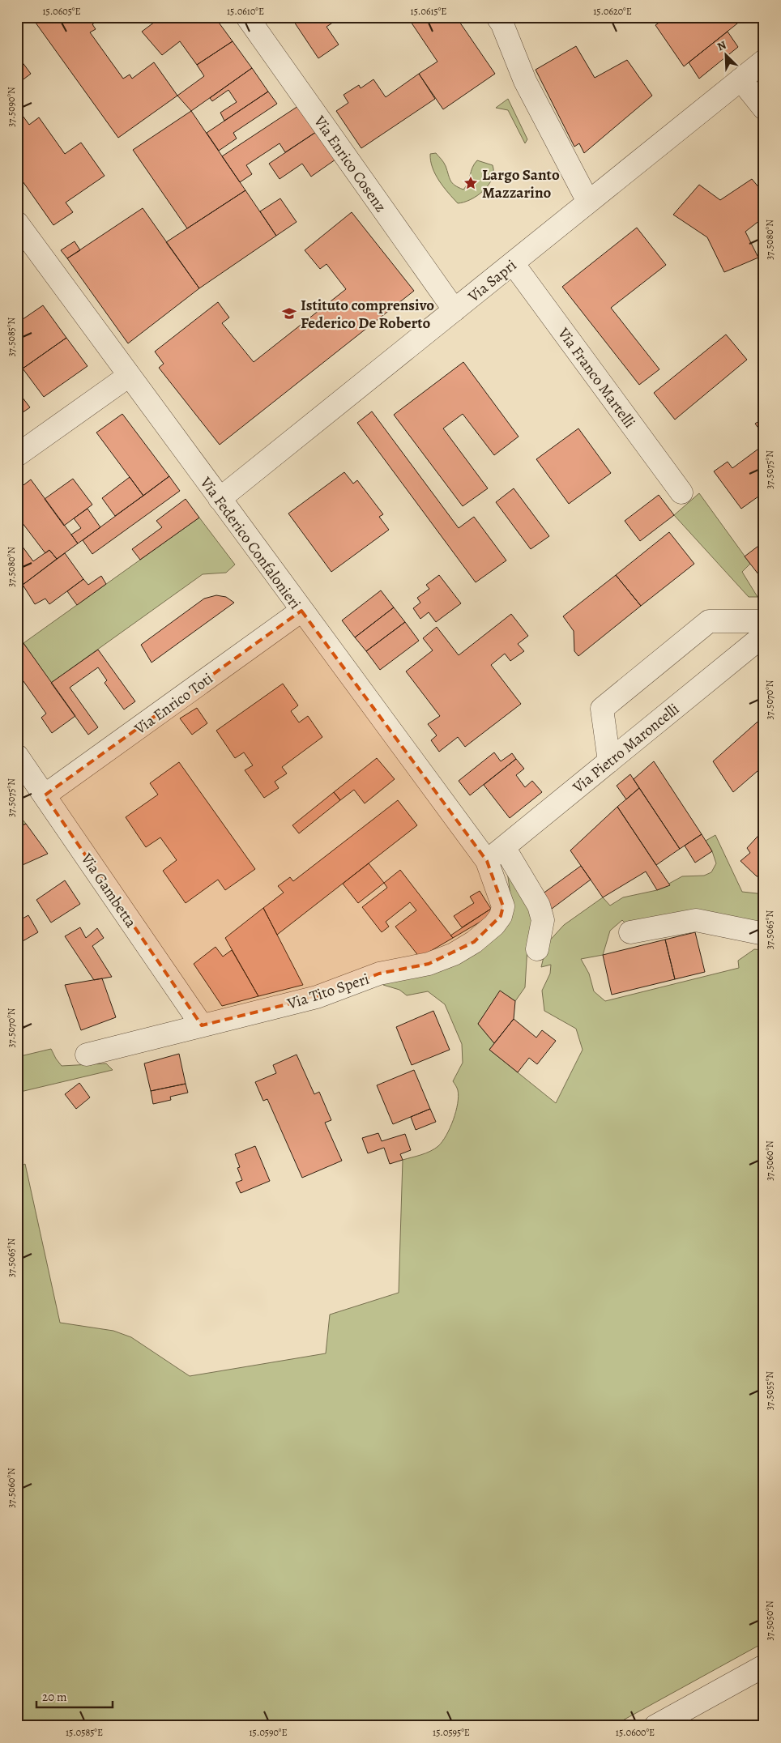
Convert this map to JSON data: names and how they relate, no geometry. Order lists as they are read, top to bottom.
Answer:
{
  "streets": {
    "street": [
      "Via Enrico Cosenz",
      "Via Sapri",
      "Via Franco Martelli",
      "Via Federico Confalonieri",
      "Via Enrico Toti",
      "Via Pietro Maroncelli",
      "Via Gambetta",
      "Via Tito Speri"
    ]
  },
  "crossings": [
    ["Via Enrico Cosenz", "Via Sapri"],
    ["Via Sapri", "Via Franco Martelli"],
    ["Via Sapri", "Via Federico Confalonieri"],
    ["Via Federico Confalonieri", "Via Enrico Toti"],
    ["Via Federico Confalonieri", "Via Pietro Maroncelli"],
    ["Via Federico Confalonieri", "Via Tito Speri"],
    ["Via Enrico Toti", "Via Gambetta"],
    ["Via Pietro Maroncelli", "Via Tito Speri"],
    ["Via Gambetta", "Via Tito Speri"]
  ],
  "places": {
    "place": ["Largo Santo Mazzarino"],
    "school or university": ["Istituto comprensivo Federico De Roberto"]
  },
  "scale_bar": "20 m",
  "north": "top left",
  "coordinates": [
    "15.0605°E",
    "15.0610°E",
    "15.0615°E",
    "15.0620°E",
    "37.5090°N",
    "37.5080°N",
    "37.5085°N",
    "37.5075°N",
    "37.5070°N",
    "37.5065°N",
    "37.5060°N",
    "37.5055°N",
    "37.5050°N",
    "15.0585°E",
    "15.0590°E",
    "15.0595°E",
    "15.0600°E"
  ]
}
